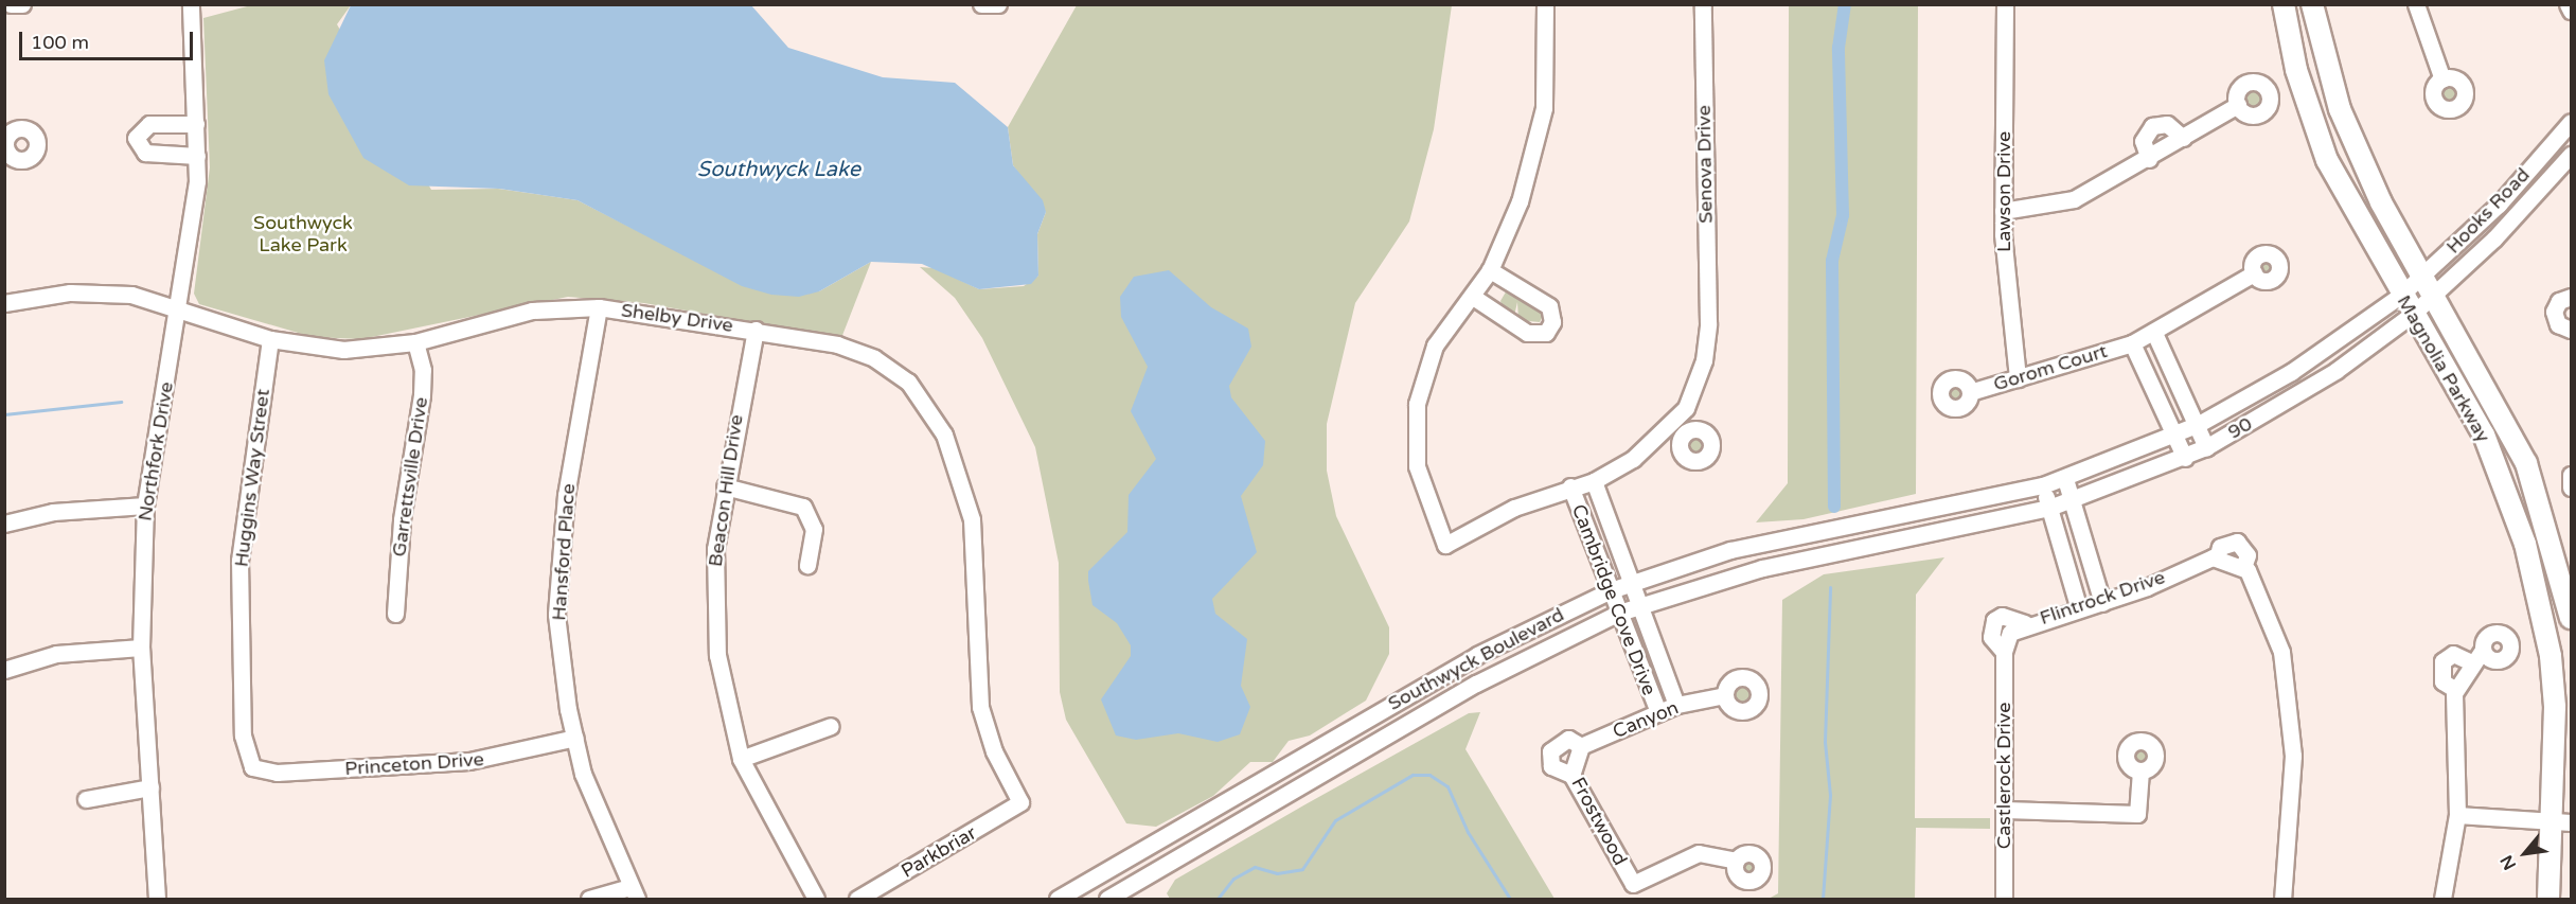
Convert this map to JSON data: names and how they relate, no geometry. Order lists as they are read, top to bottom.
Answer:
{
  "streets": {
    "main road": ["Magnolia Parkway"],
    "street": [
      "Senova Drive",
      "Lawson Drive",
      "Hooks Road",
      "Shelby Drive",
      "Gorom Court",
      "90",
      "Northfork Drive",
      "Garrettsville Drive",
      "Huggins Way Street",
      "Beacon Hill Drive",
      "Hansford Place",
      "Flintrock Drive",
      "Cambridge Cove Drive",
      "Southwyck Boulevard",
      "Canyon",
      "Princeton Drive",
      "Castlerock Drive",
      "Frostwood",
      "Parkbriar"
    ]
  },
  "crossings": [
    ["Senova Drive", "Cambridge Cove Drive"],
    ["Lawson Drive", "Gorom Court"],
    ["Hooks Road", "Magnolia Parkway"],
    ["Hooks Road", "90"],
    ["Shelby Drive", "Northfork Drive"],
    ["Shelby Drive", "Garrettsville Drive"],
    ["Shelby Drive", "Huggins Way Street"],
    ["Shelby Drive", "Beacon Hill Drive"],
    ["Shelby Drive", "Hansford Place"],
    ["Shelby Drive", "Parkbriar"],
    ["Gorom Court", "90"],
    ["Magnolia Parkway", "90"],
    ["90", "Southwyck Boulevard"],
    ["Huggins Way Street", "Princeton Drive"],
    ["Hansford Place", "Princeton Drive"],
    ["Flintrock Drive", "Castlerock Drive"],
    ["Cambridge Cove Drive", "Southwyck Boulevard"],
    ["Cambridge Cove Drive", "Canyon"],
    ["Canyon", "Frostwood"]
  ],
  "water": ["Southwyck Lake"],
  "parks": ["Southwyck Lake Park"],
  "scale_bar": "100 m",
  "north": "bottom left"
}
